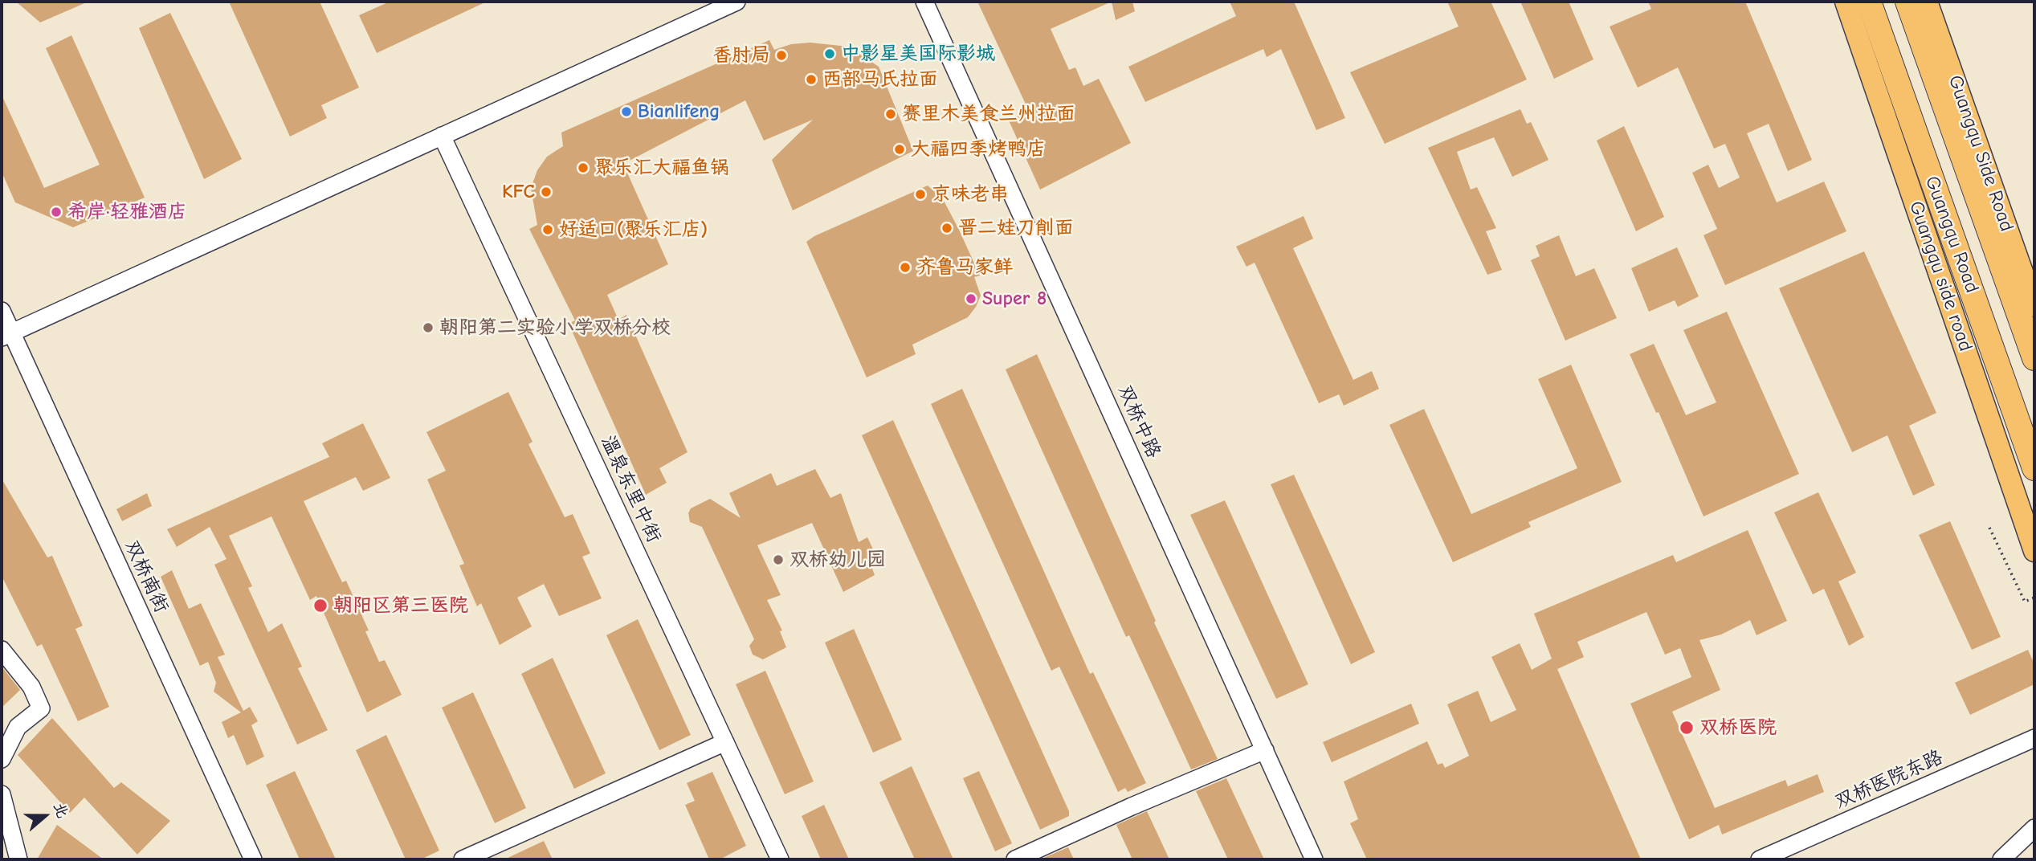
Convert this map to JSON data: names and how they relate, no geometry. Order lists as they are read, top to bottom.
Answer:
{
  "streets": {
    "highway": ["Guangqu Road"],
    "main road": ["Guangqu Side Road", "Guangqu side road"],
    "street": [
      "双桥中路",
      "温泉东里中街",
      "双桥南街",
      "双桥医院东路"
    ]
  },
  "places": [
    "中影星美国际影城",
    "香肘局",
    "西部马氏拉面",
    "Bianlifeng",
    "赛里木美食兰州拉面",
    "大福四季烤鸭店",
    "聚乐汇大福鱼锅",
    "KFC",
    "京味老串",
    "希岸·轻雅酒店",
    "晋二娃刀削面",
    "好适口(聚乐汇店)",
    "齐鲁马家鲜",
    "Super 8",
    "朝阳第二实验小学双桥分校",
    "双桥幼儿园",
    "朝阳区第三医院",
    "双桥医院"
  ],
  "north": "right"
}
